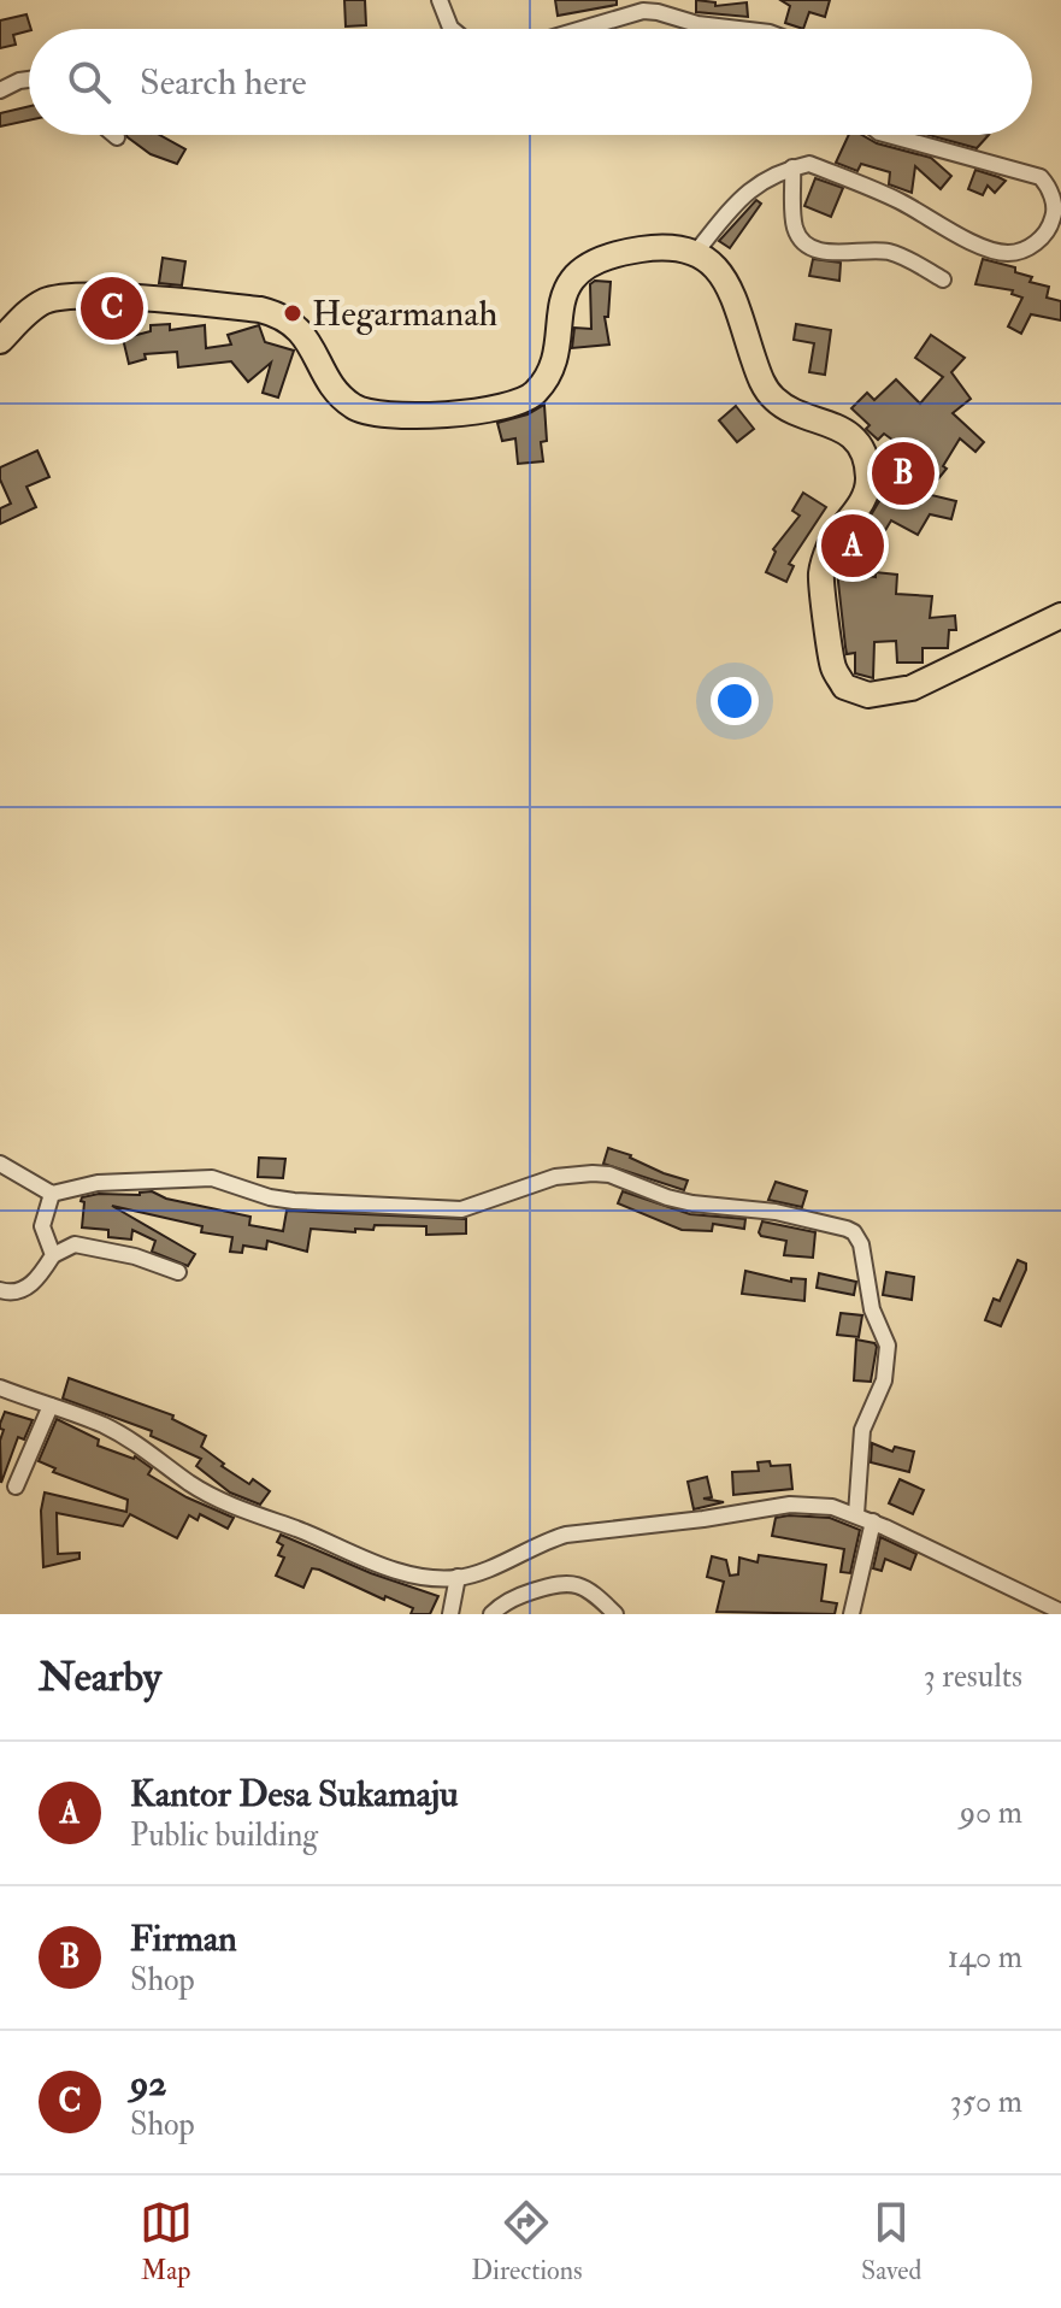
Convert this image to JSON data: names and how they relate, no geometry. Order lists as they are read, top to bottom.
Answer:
{
  "places": ["Hegarmanah"],
  "page": {
    "search": "Search here",
    "pins": ["C", "B", "A"],
    "heading": ["Nearby", "3 results"],
    "list": [
      {
        "mark": "A",
        "name": "Kantor Desa Sukamaju",
        "note": "Public building",
        "value": "90 m"
      },
      {
        "mark": "B",
        "name": "Firman",
        "note": "Shop",
        "value": "140 m"
      },
      {
        "mark": "C",
        "name": "92",
        "note": "Shop",
        "value": "350 m"
      }
    ],
    "nav": ["Map", "Directions", "Saved"]
  }
}
